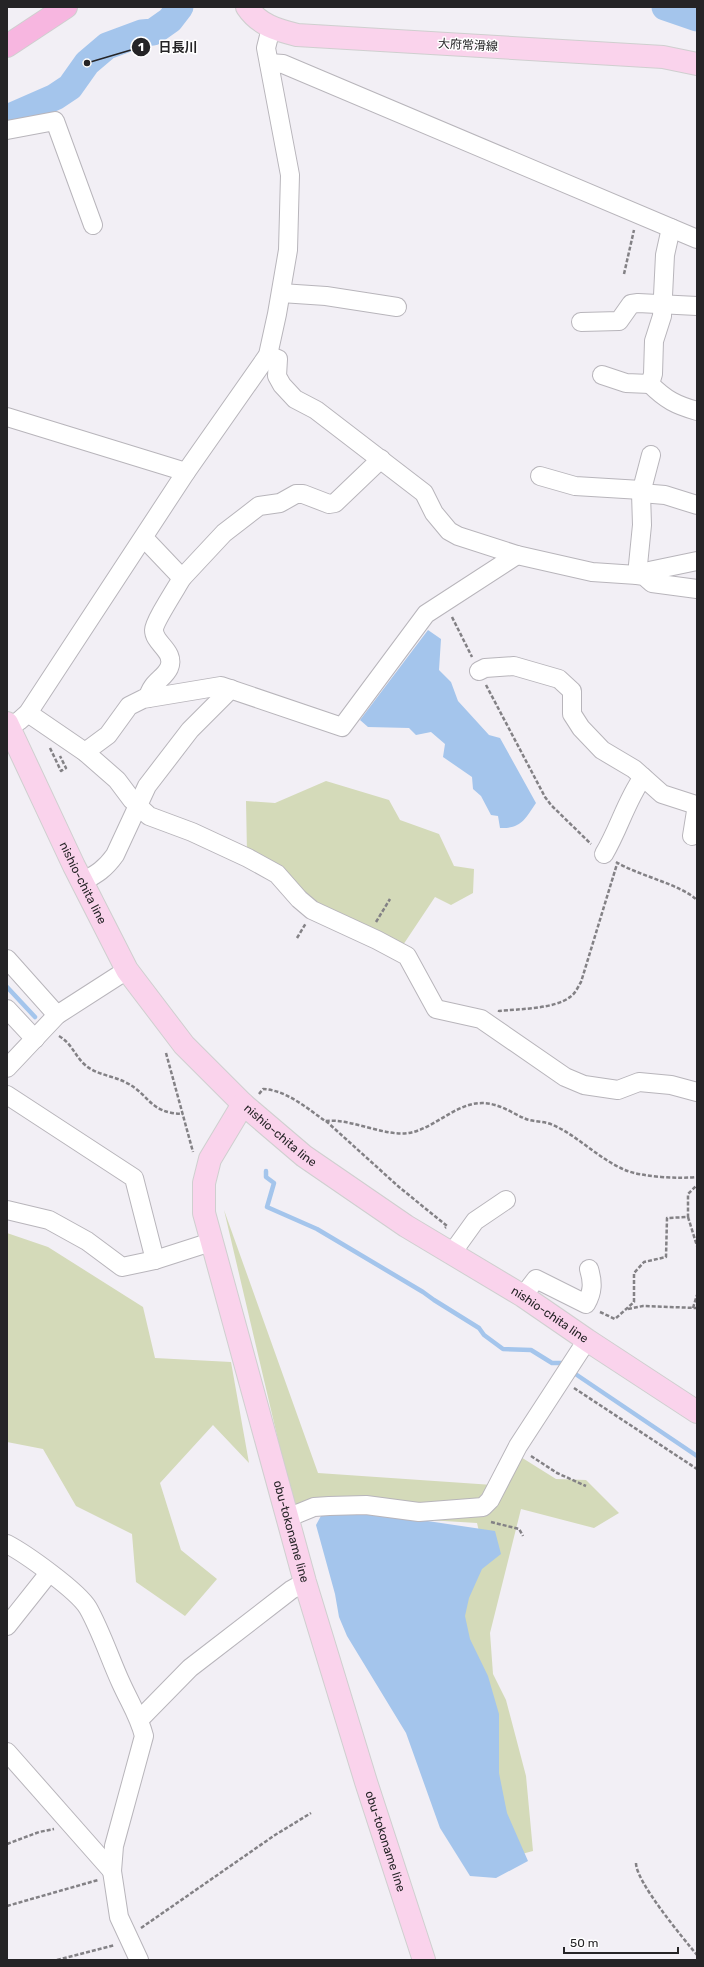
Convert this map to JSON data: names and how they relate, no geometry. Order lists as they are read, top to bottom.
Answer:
{
  "streets": {
    "main road": ["大府常滑線", "nishio-chita line", "obu-tokoname line"]
  },
  "crossings": [
    ["nishio-chita line", "obu-tokoname line"]
  ],
  "places": ["日長川"],
  "scale_bar": "50 m"
}
